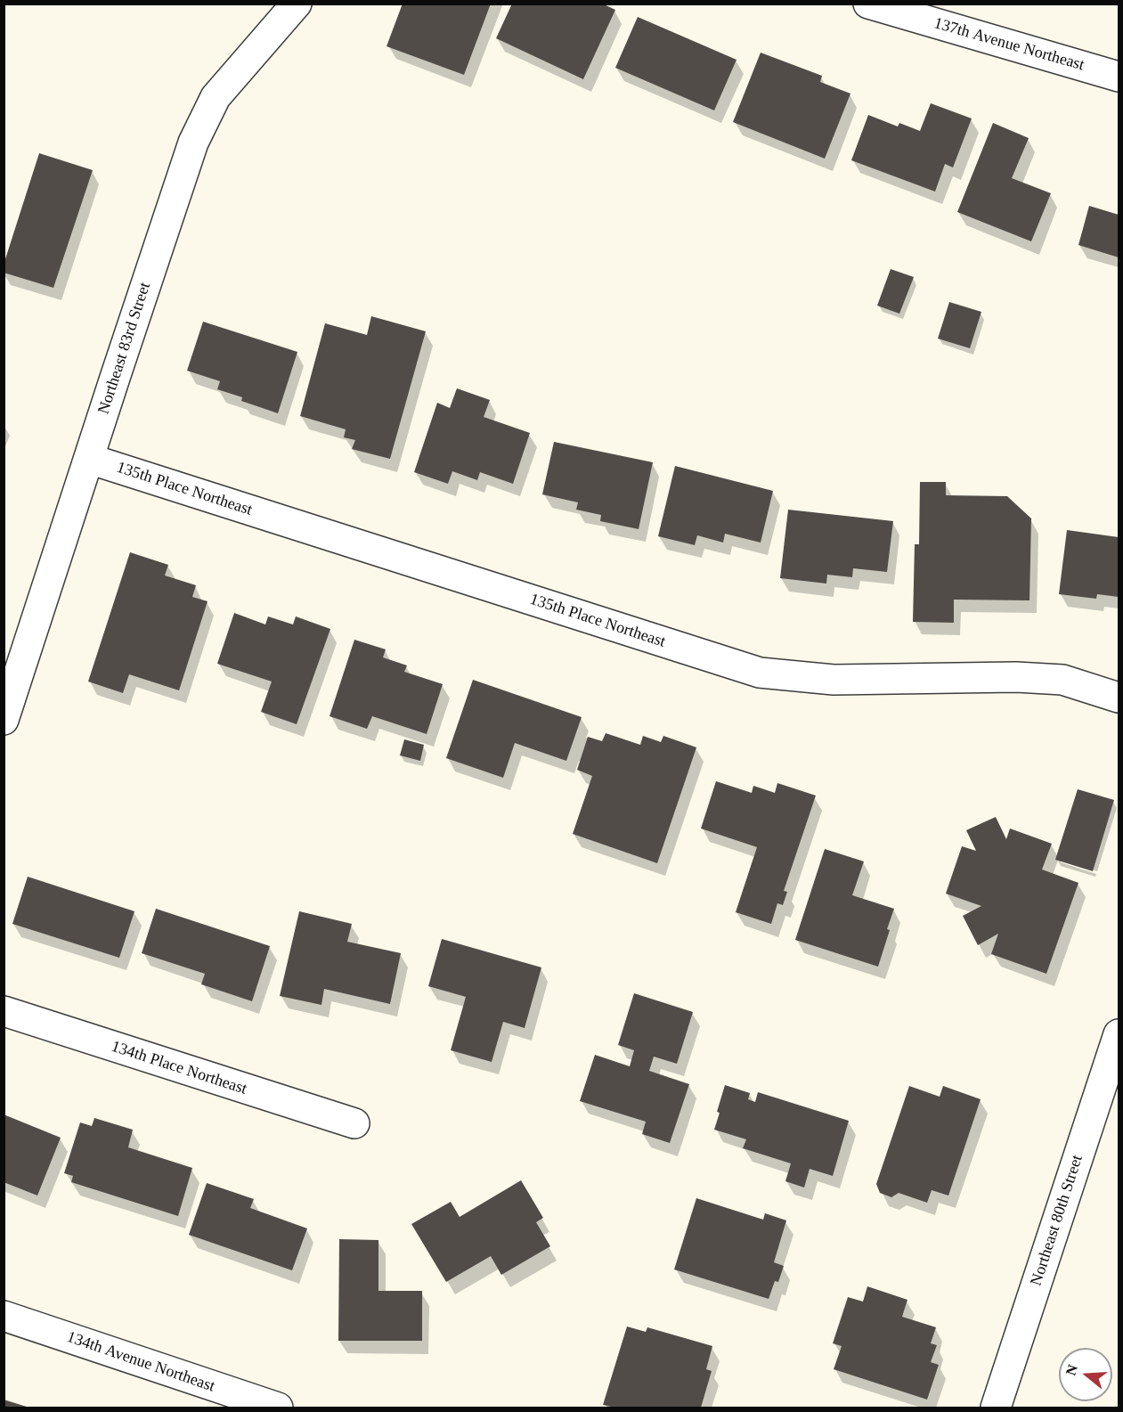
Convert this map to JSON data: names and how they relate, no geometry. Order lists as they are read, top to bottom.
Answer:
{
  "streets": {
    "street": [
      "137th Avenue Northeast",
      "Northeast 83rd Street",
      "135th Place Northeast",
      "134th Place Northeast",
      "Northeast 80th Street",
      "134th Avenue Northeast"
    ]
  },
  "crossings": [
    ["Northeast 83rd Street", "135th Place Northeast"]
  ],
  "north": "left"
}
